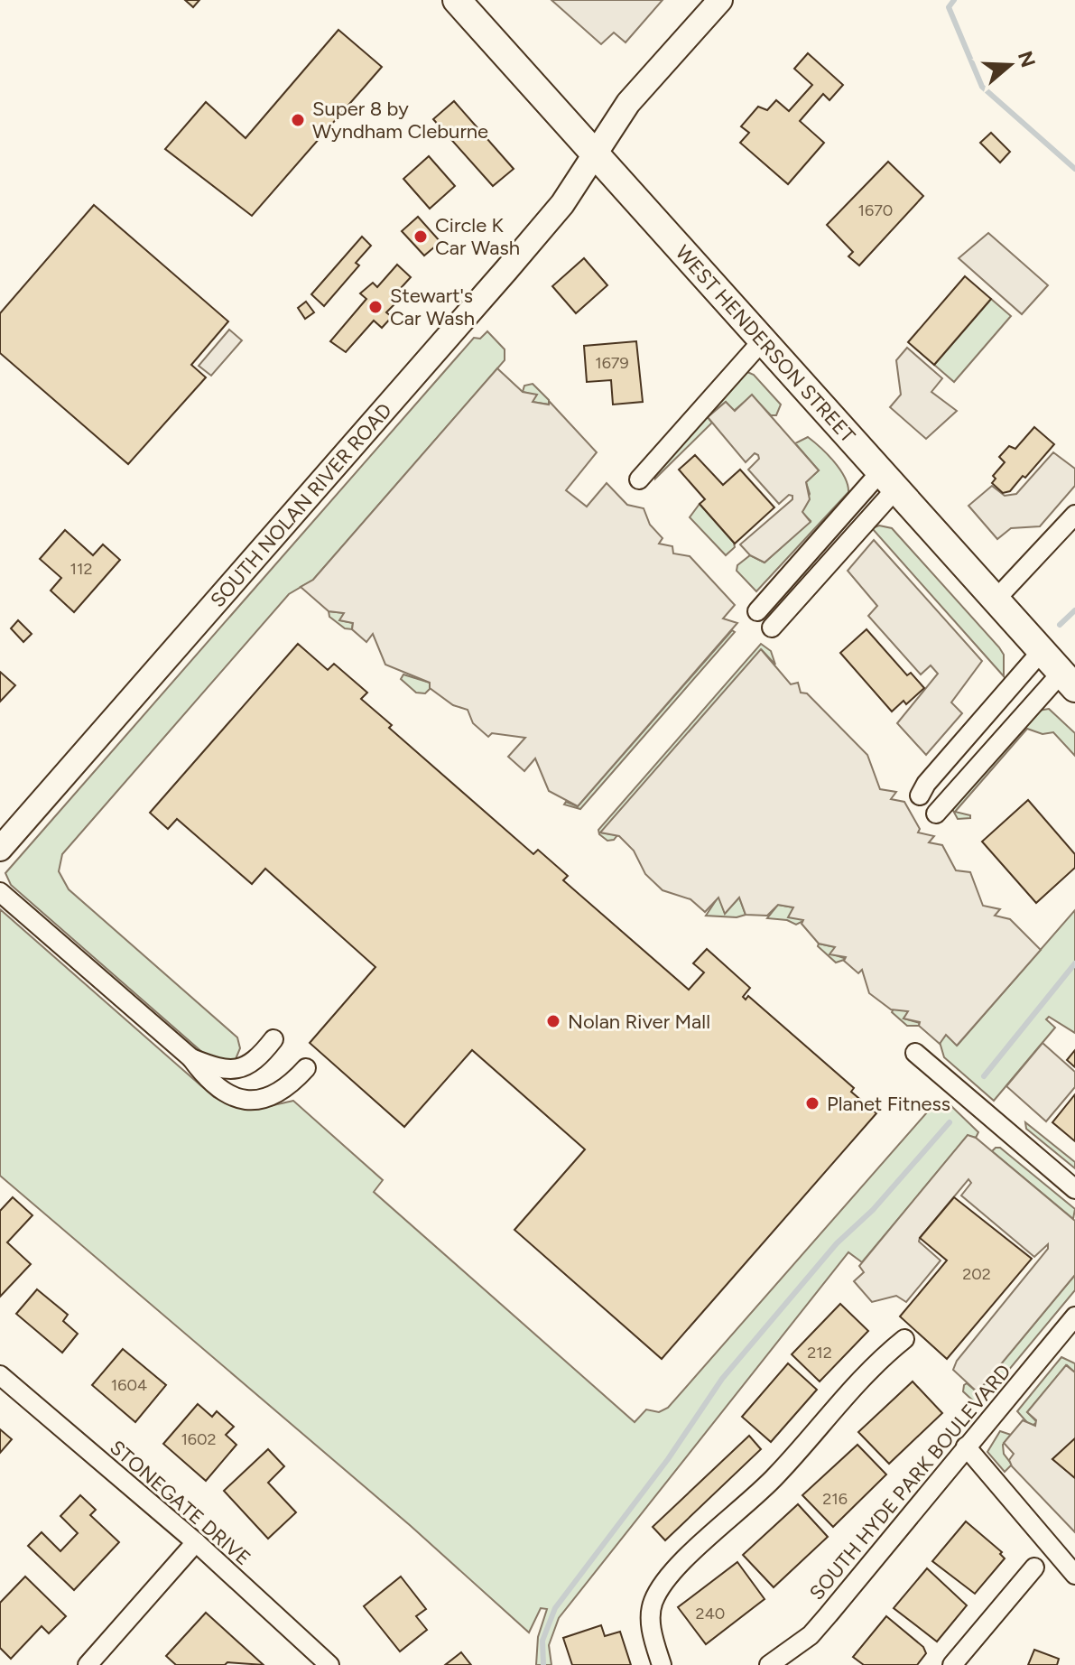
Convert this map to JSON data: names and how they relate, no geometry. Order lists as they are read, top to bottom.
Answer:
{
  "streets": {
    "main road": ["WEST HENDERSON STREET", "SOUTH NOLAN RIVER ROAD"],
    "street": ["SOUTH HYDE PARK BOULEVARD", "STONEGATE DRIVE"]
  },
  "crossings": [
    ["WEST HENDERSON STREET", "SOUTH NOLAN RIVER ROAD"]
  ],
  "places": [
    "Super 8 by Wyndham Cleburne",
    "Circle K Car Wash",
    "Stewart's Car Wash",
    "Nolan River Mall",
    "Planet Fitness"
  ],
  "house_numbers": [
    "1670",
    "1679",
    "112",
    "202",
    "212",
    "1604",
    "1602",
    "216",
    "240"
  ],
  "north": "right"
}
